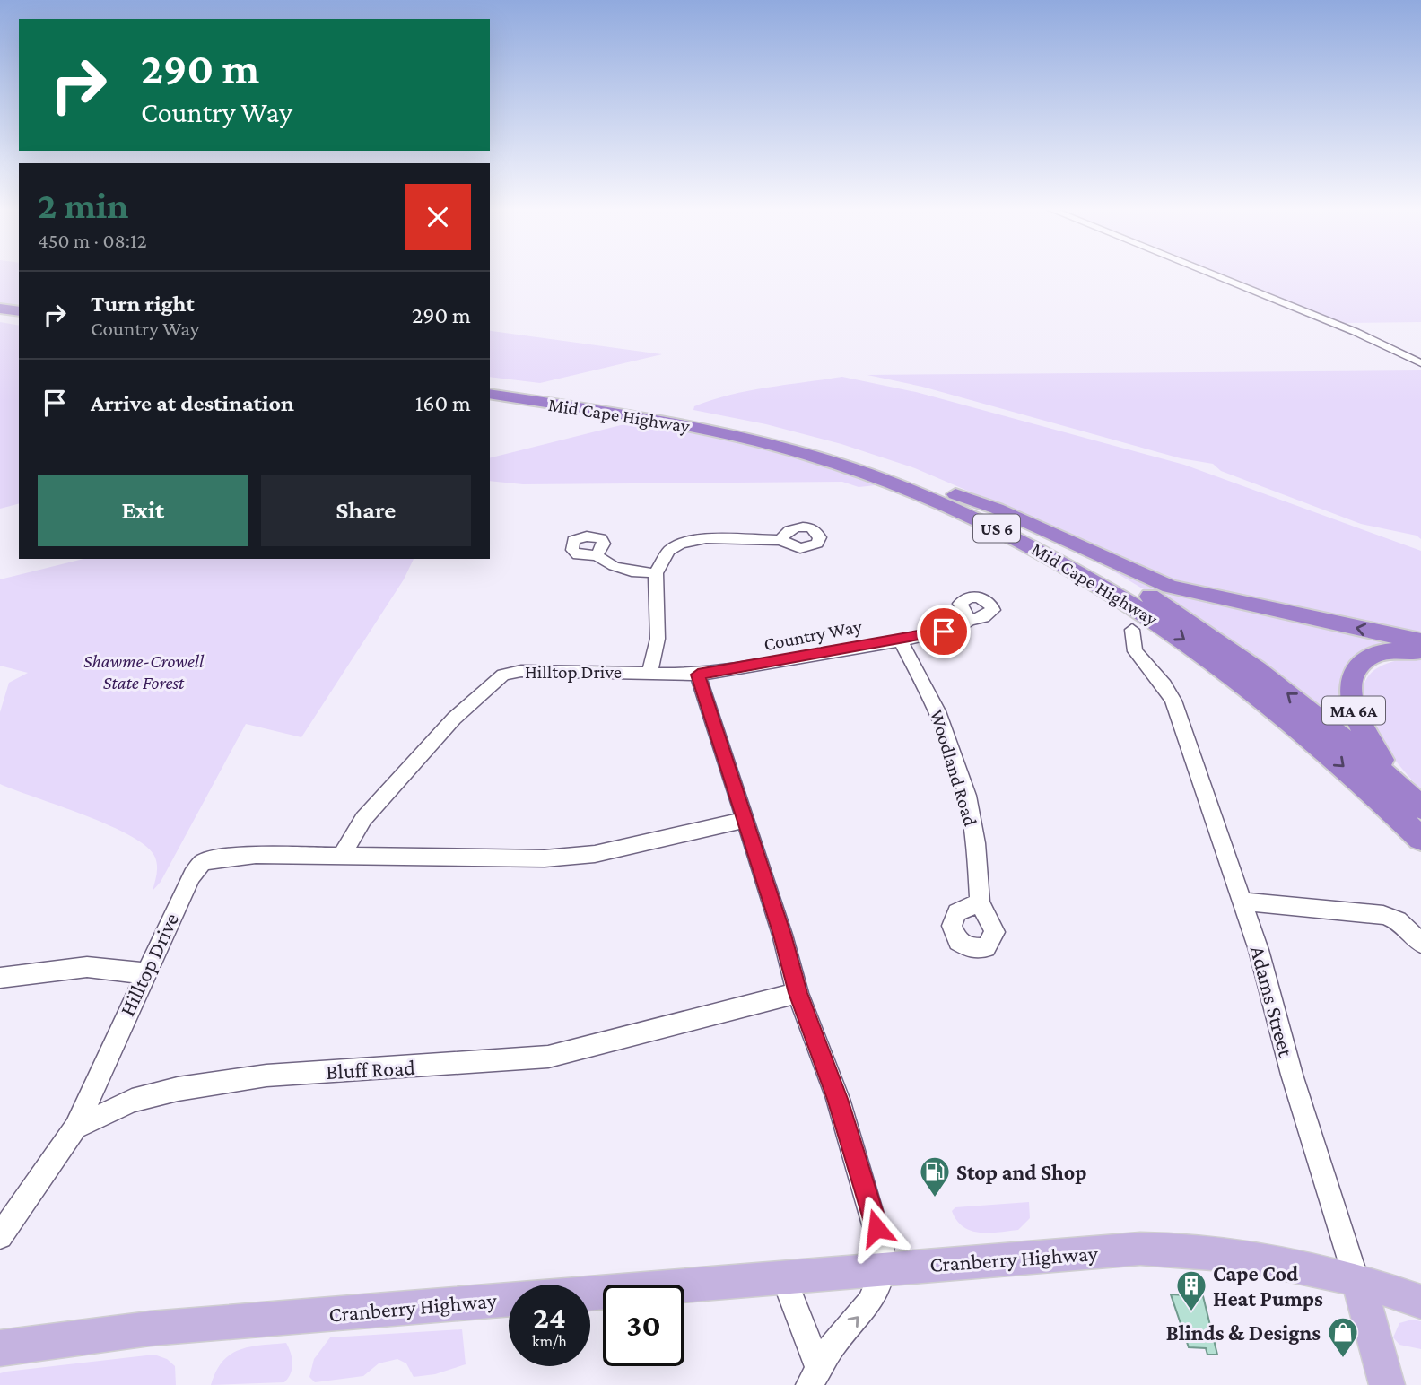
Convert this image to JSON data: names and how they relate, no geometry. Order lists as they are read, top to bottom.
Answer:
{
  "streets": {
    "highway": ["Mid Cape Highway", "US 6", "MA 6A"],
    "main road": ["Adams Street", "Cranberry Highway"],
    "street": [
      "Country Way",
      "Hilltop Drive",
      "Woodland Road",
      "Bluff Road"
    ]
  },
  "crossings": [
    ["Mid Cape Highway", "MA 6A"],
    ["Country Way", "Hilltop Drive"],
    ["Country Way", "Woodland Road"],
    ["Hilltop Drive", "Bluff Road"],
    ["Adams Street", "Cranberry Highway"]
  ],
  "parks": ["Shawme-Crowell State Forest"],
  "places": {
    "fuel station": ["Stop and Shop"],
    "building": ["Cape Cod Heat Pumps"],
    "shop": ["Blinds & Designs"]
  },
  "page": {
    "turn": ["290 m", "Country Way"],
    "heading": ["2 min", "450 m · 08:12"],
    "list": [
      {
        "name": "Turn right",
        "note": "Country Way",
        "value": "290 m"
      },
      {
        "name": "Arrive at destination",
        "value": "160 m"
      }
    ],
    "buttons": ["Exit", "Share"],
    "speed": "24 km/h",
    "limit": "30"
  }
}
